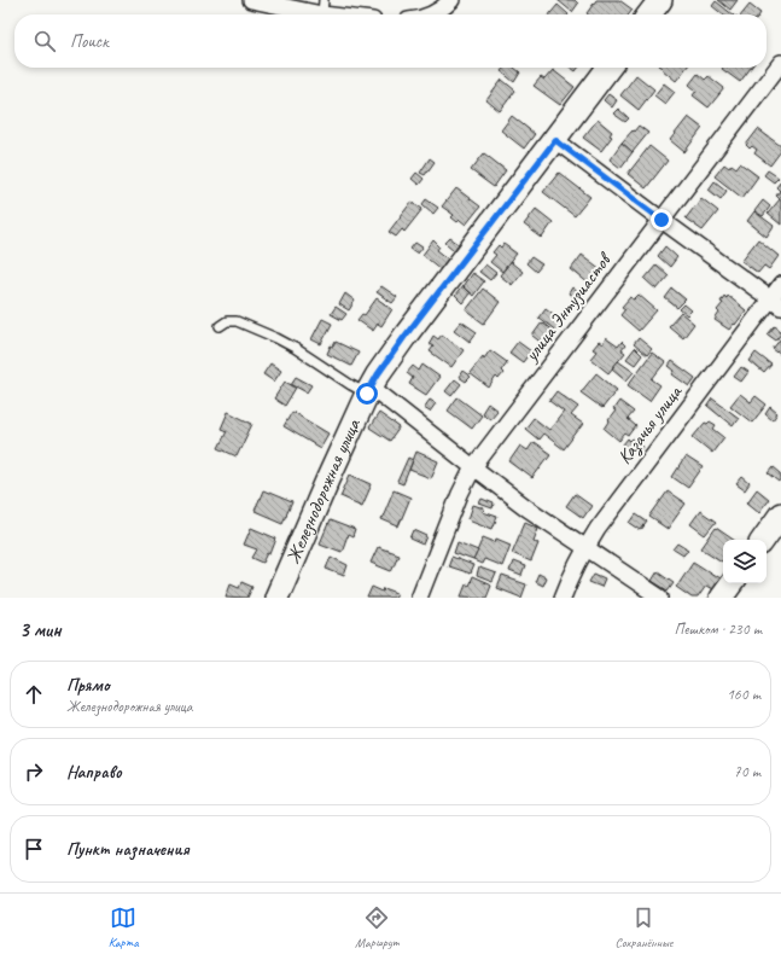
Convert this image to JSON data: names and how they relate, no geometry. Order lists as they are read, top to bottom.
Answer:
{
  "streets": {
    "street": ["улица Энтузиастов", "Казачья улица", "Железнодорожная улица"]
  },
  "page": {
    "search": "Поиск",
    "heading": ["3 мин", "Пешком · 230 m"],
    "list": [
      ["Прямо", "Железнодорожная улица", "160 m"],
      ["Направо", "70 m"],
      "Пункт назначения"
    ],
    "nav": ["Карта", "Маршрут", "Сохранённые"]
  }
}
